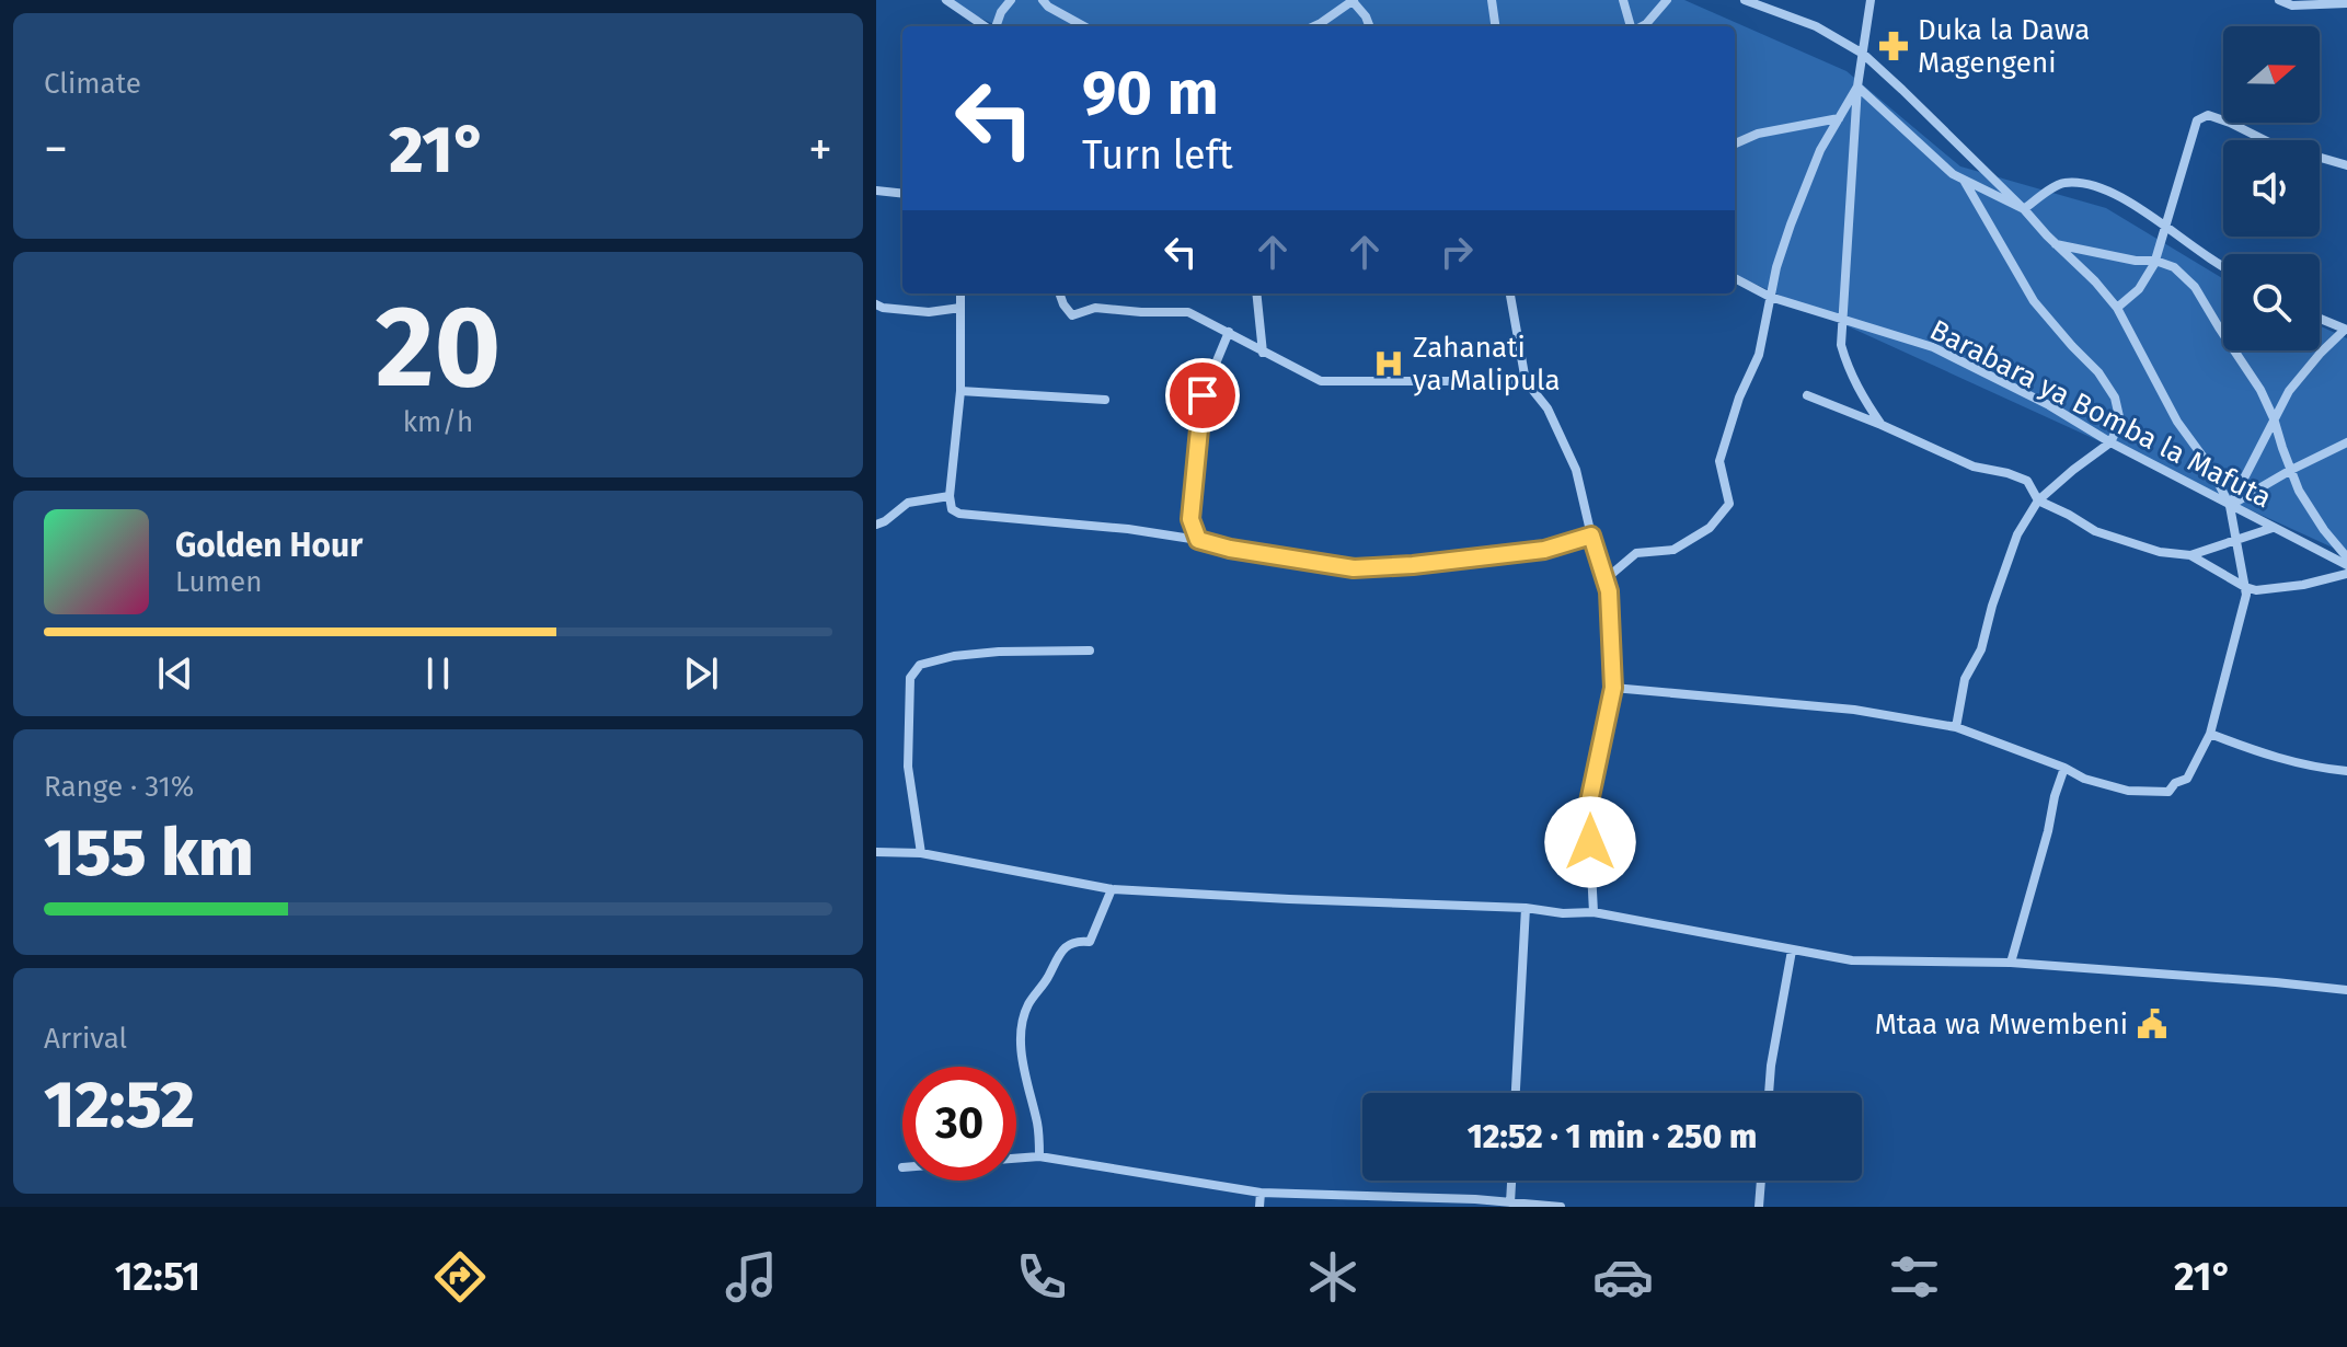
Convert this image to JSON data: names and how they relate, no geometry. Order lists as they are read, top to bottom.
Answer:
{
  "streets": {
    "street": ["Barabara ya Bomba la Mafuta"]
  },
  "places": {
    "pharmacy": ["Duka la Dawa Magengeni"],
    "hospital": ["Zahanati ya Malipula"],
    "public building": ["Mtaa wa Mwembeni"]
  },
  "north": "right",
  "page": {
    "tile": [
      "Climate",
      ["20", "km/h"],
      ["Range · 31%", "155 km"],
      ["Arrival", "12:52"]
    ],
    "turn": ["90 m", "Turn left"],
    "heat": ["−", "21°", "+"],
    "song": ["Golden Hour", "Lumen"],
    "limit": "30",
    "trip": "12:52 · 1 min · 250 m",
    "tabs": ["12:51", "21°"]
  }
}
